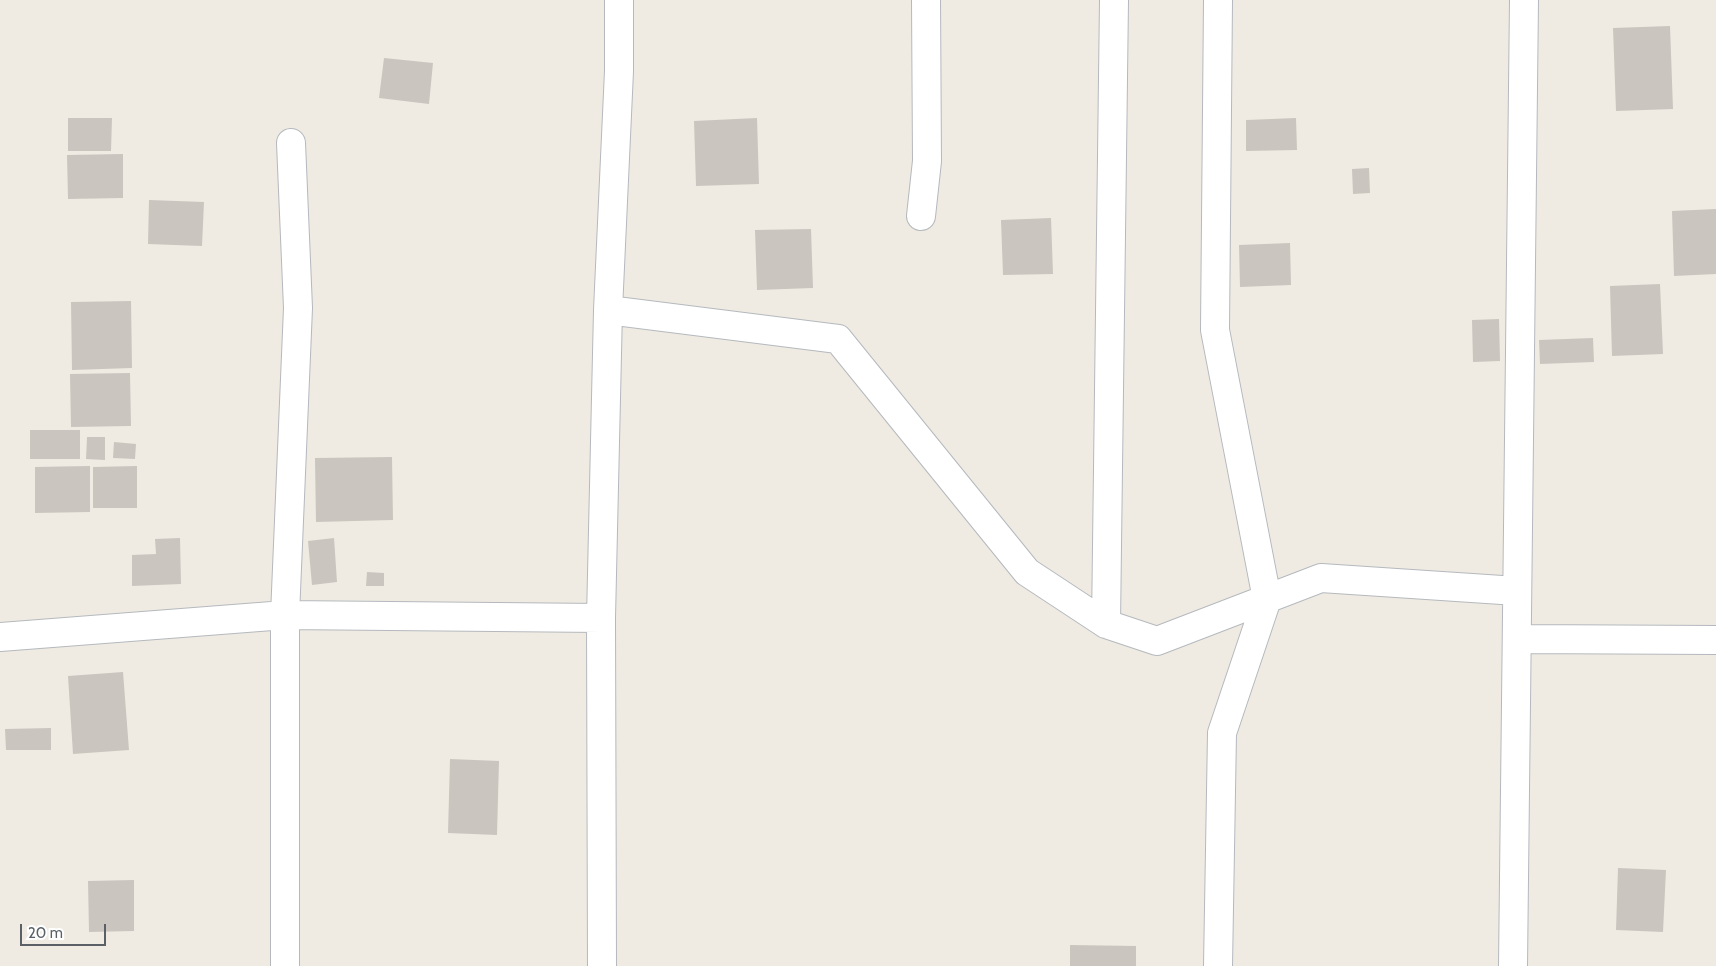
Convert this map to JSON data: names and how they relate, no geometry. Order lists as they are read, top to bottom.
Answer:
{
  "scale_bar": "20 m"
}
